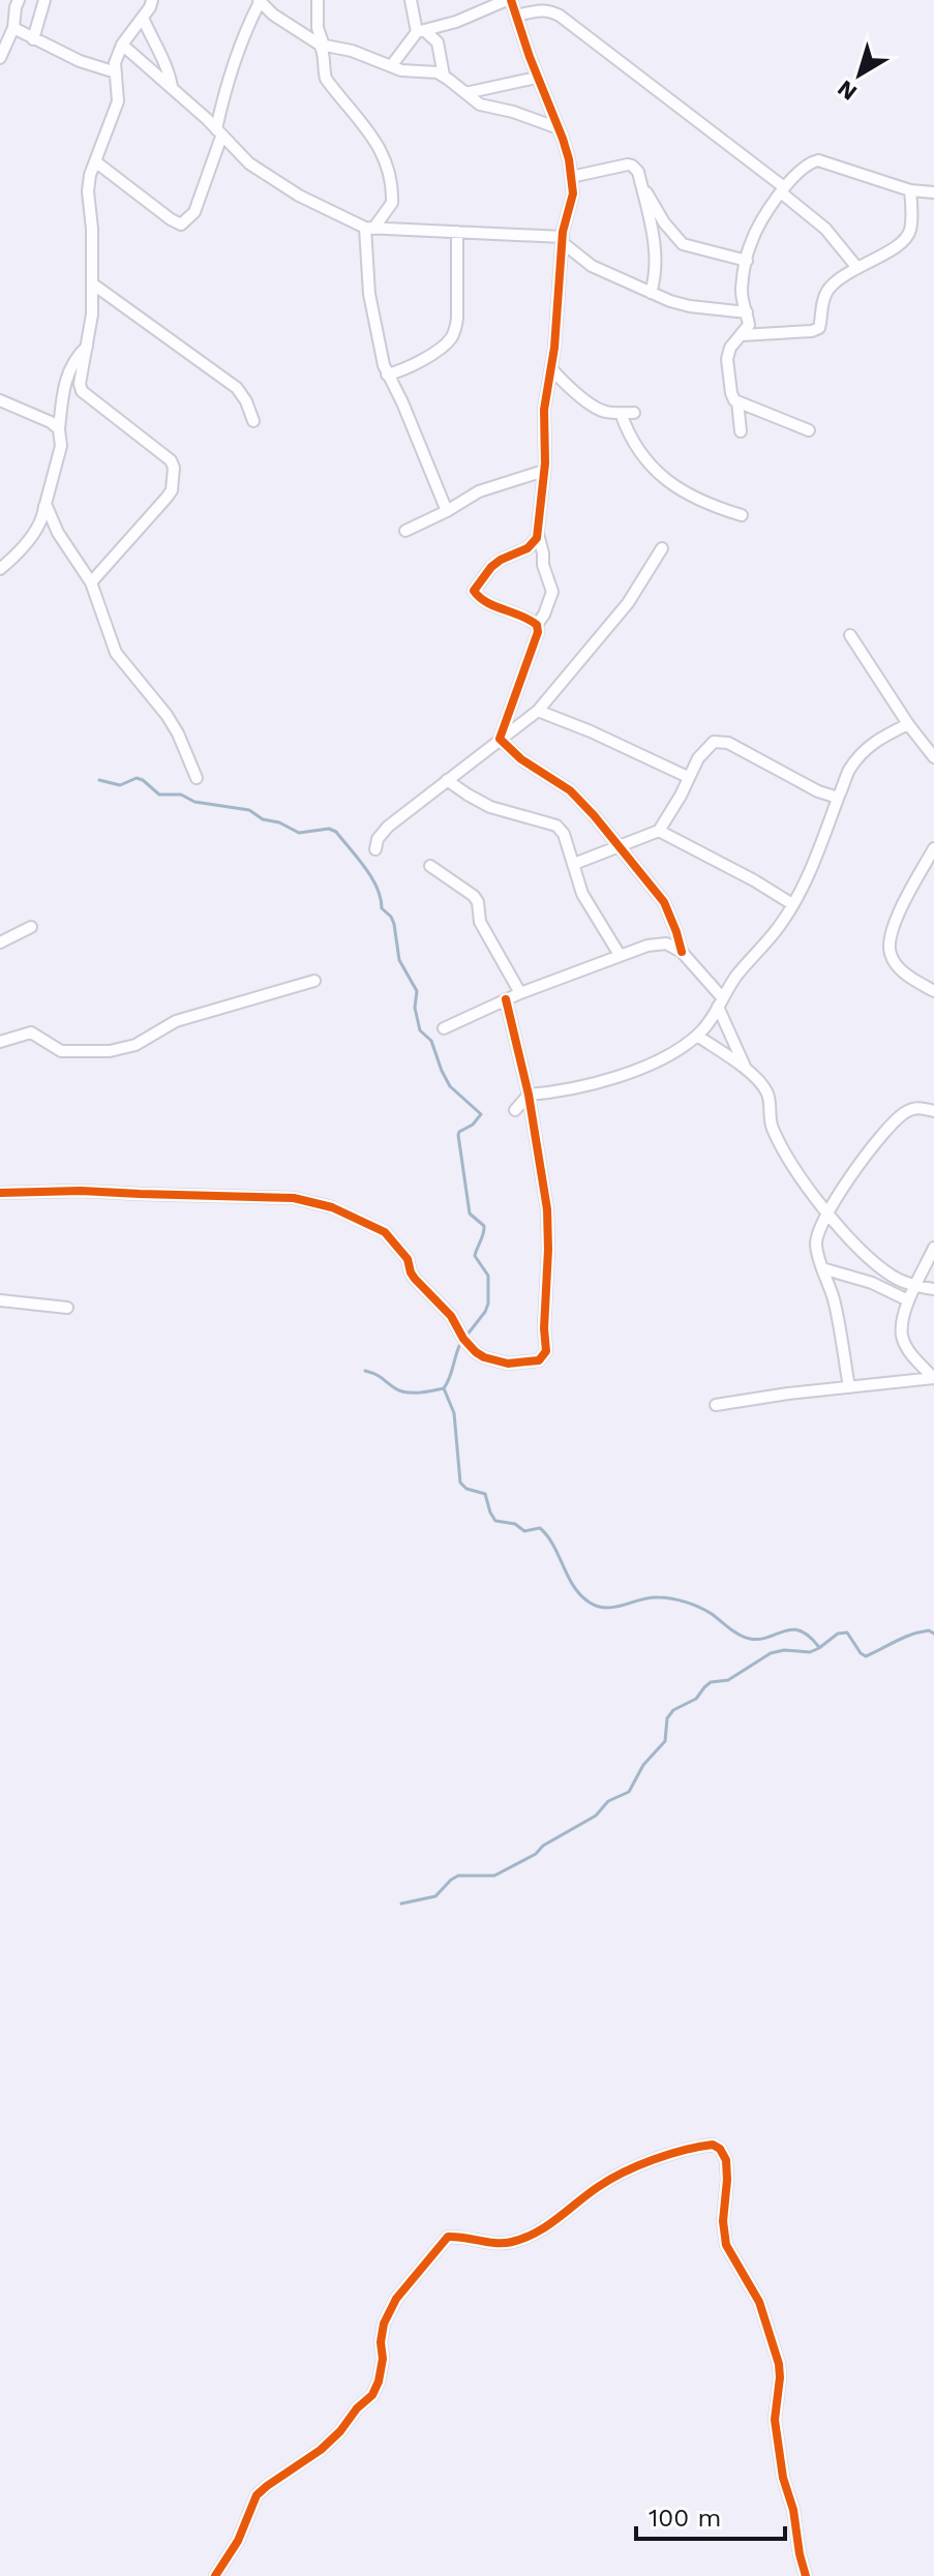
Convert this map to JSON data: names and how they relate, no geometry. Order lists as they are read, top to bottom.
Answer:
{
  "scale_bar": "100 m",
  "north": "bottom left"
}
